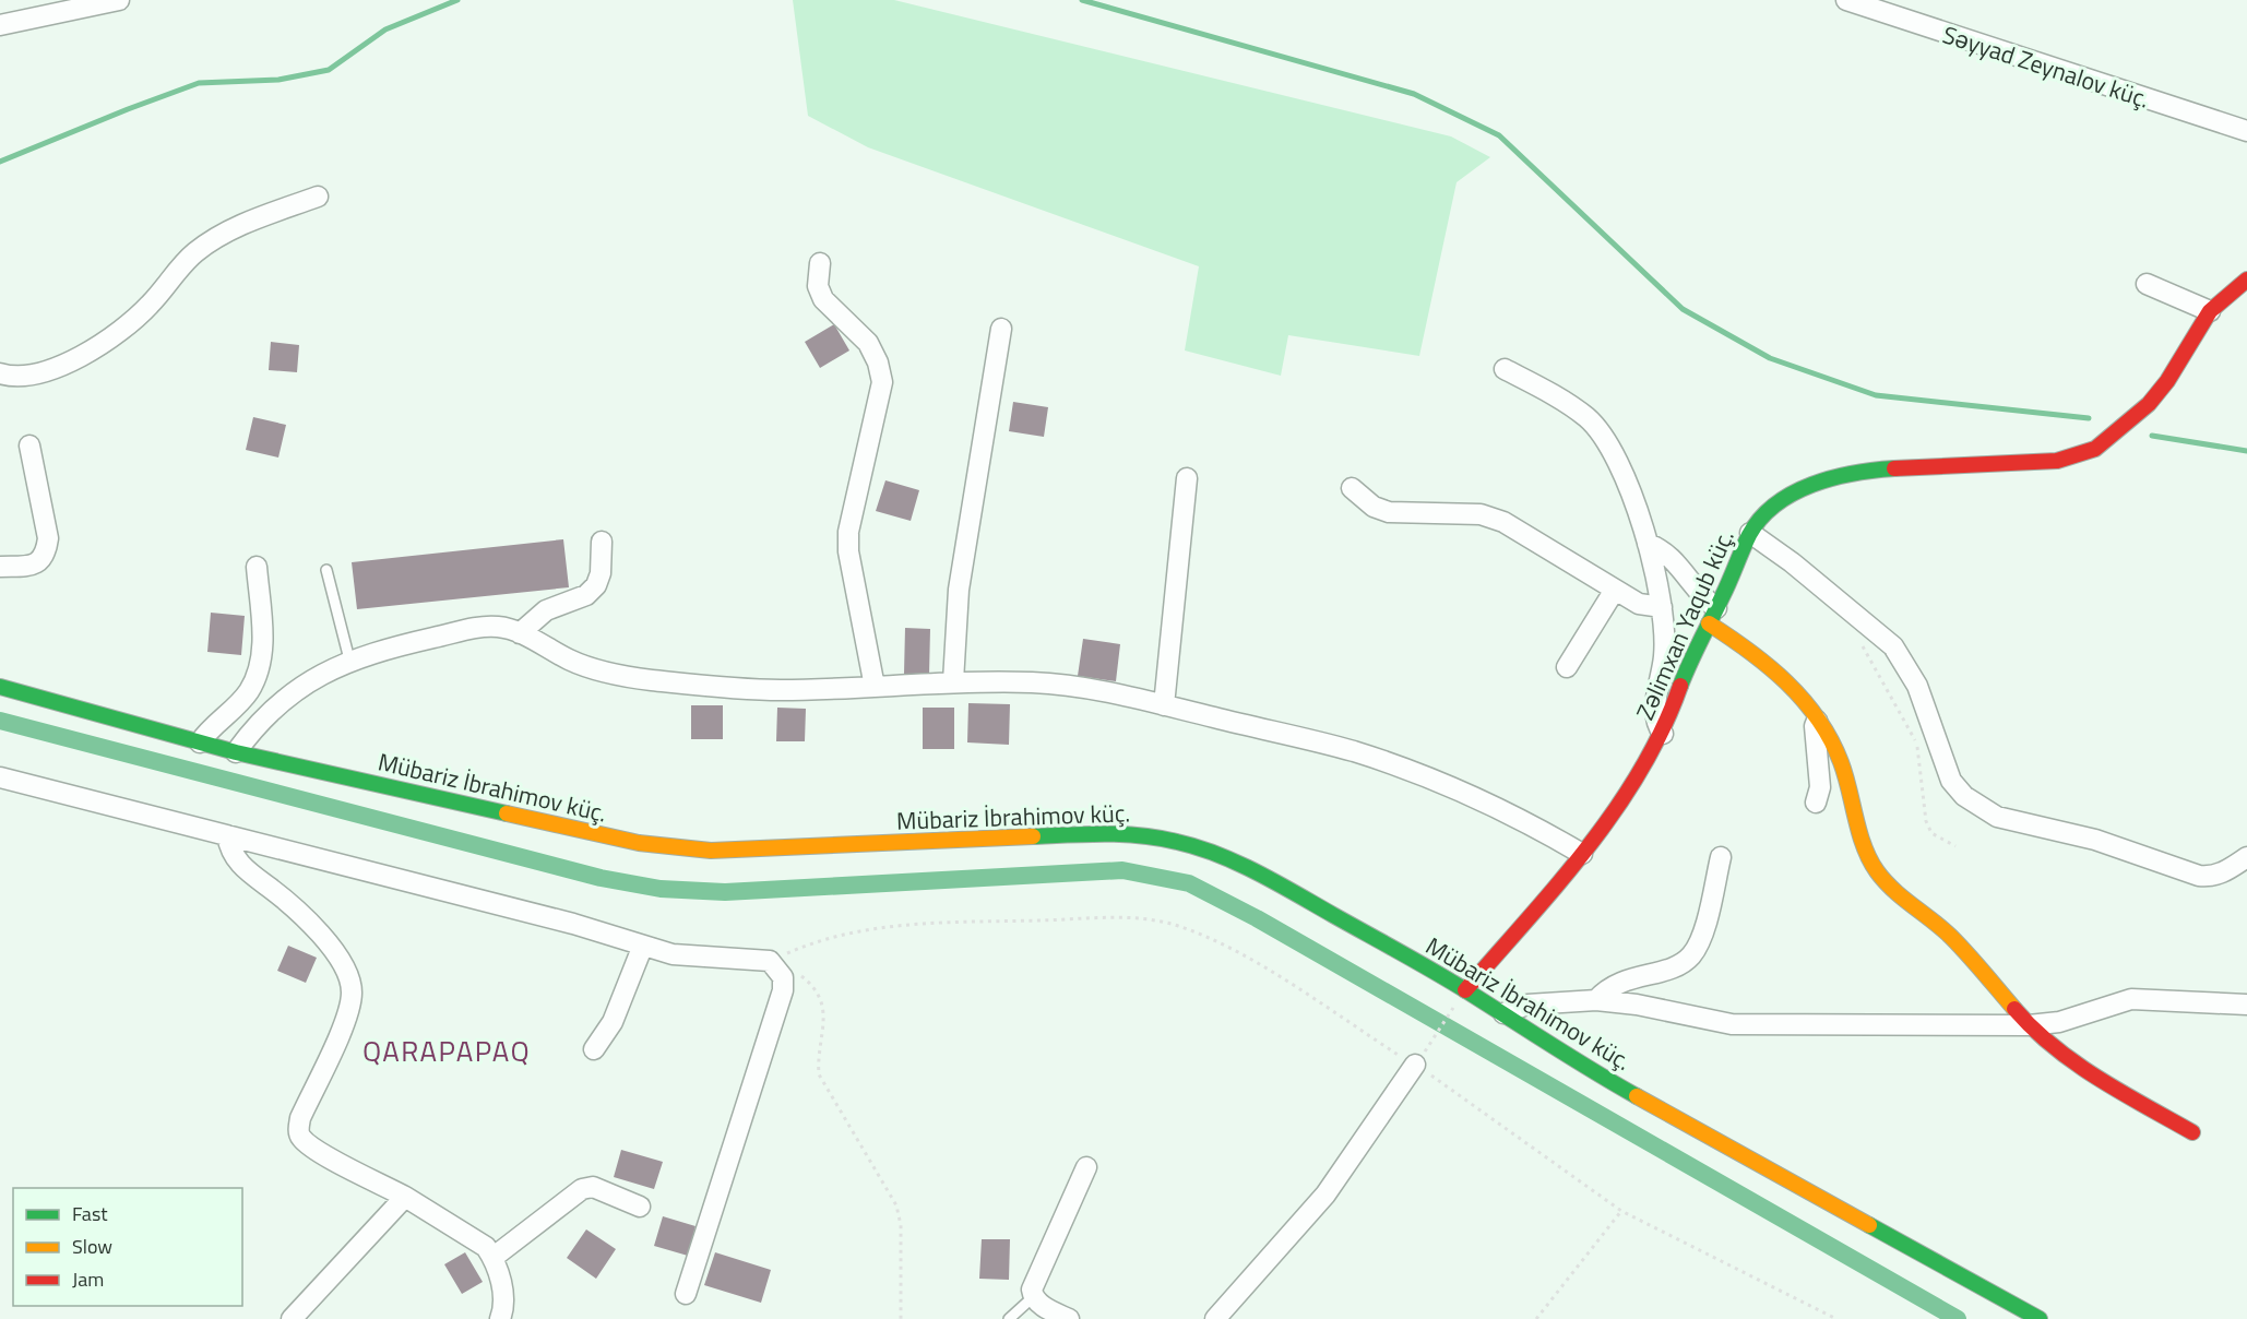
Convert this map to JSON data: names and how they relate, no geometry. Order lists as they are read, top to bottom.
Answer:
{
  "streets": {
    "street": ["Səyyad Zeynalov küç.", "Zəlimxan Yaqub küç.", "Mübariz İbrahimov küç."]
  },
  "crossings": [
    ["Zəlimxan Yaqub küç.", "Mübariz İbrahimov küç."]
  ],
  "districts": ["QARAPAPAQ"],
  "legend": ["Fast", "Slow", "Jam"]
}
